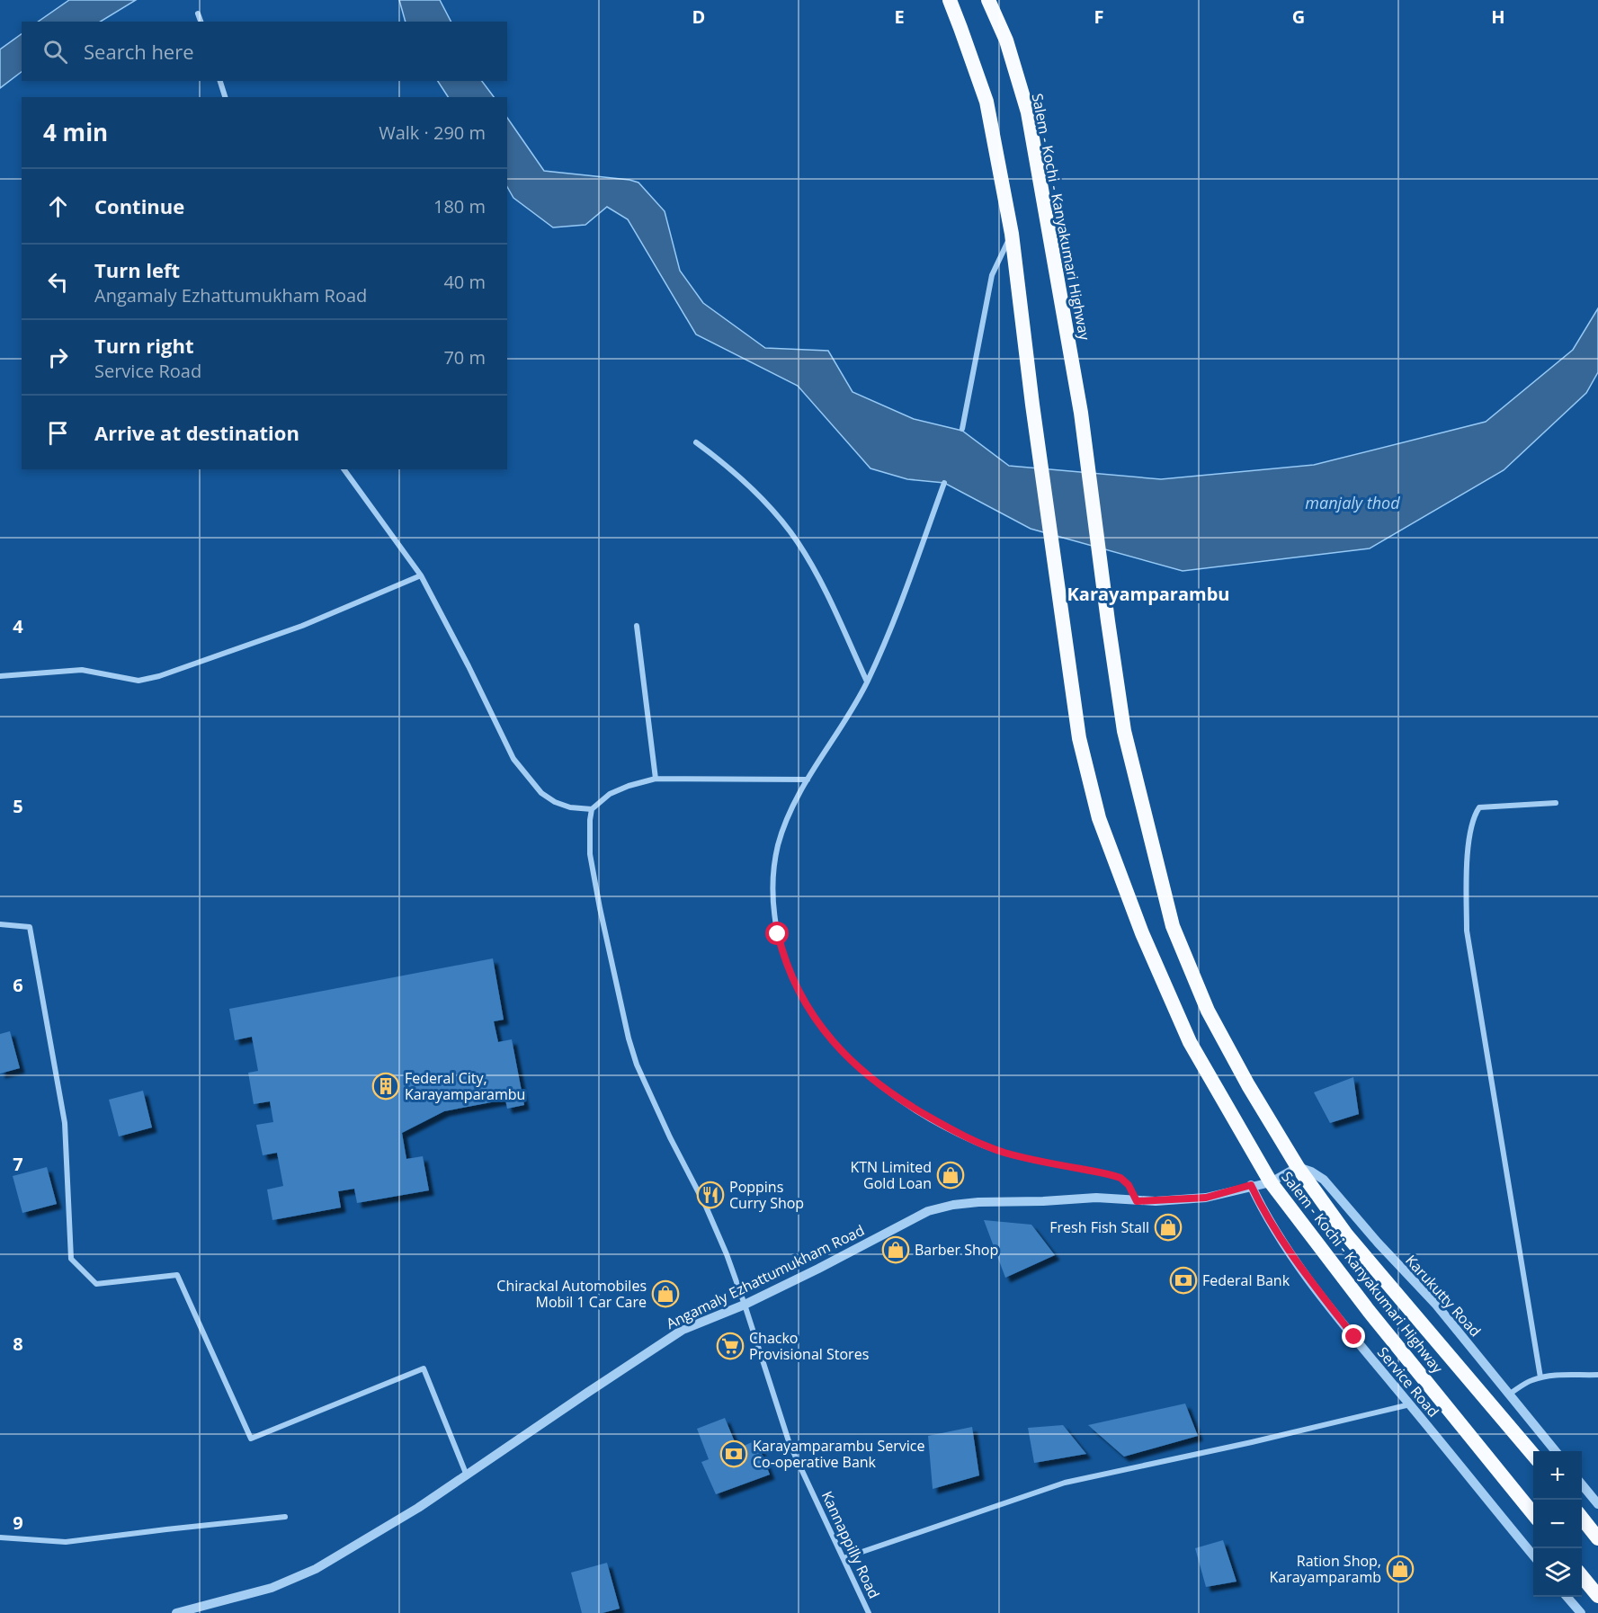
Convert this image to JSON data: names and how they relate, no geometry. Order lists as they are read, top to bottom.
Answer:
{
  "streets": {
    "highway": ["Salem - Kochi - Kanyakumari Highway"],
    "street": [
      "Angamaly Ezhattumukham Road",
      "Karukutty Road",
      "Service Road",
      "Kannappilly Road"
    ]
  },
  "crossings": [
    ["Salem - Kochi - Kanyakumari Highway", "Angamaly Ezhattumukham Road"],
    ["Salem - Kochi - Kanyakumari Highway", "Karukutty Road"],
    ["Angamaly Ezhattumukham Road", "Service Road"],
    ["Angamaly Ezhattumukham Road", "Kannappilly Road"]
  ],
  "districts": ["Karayamparambu"],
  "water": ["manjaly thod"],
  "places": {
    "building": ["Federal City, Karayamparambu"],
    "shop": [
      "KTN Limited Gold Loan",
      "Fresh Fish Stall",
      "Barber Shop",
      "Chirackal Automobiles Mobil 1 Car Care",
      "Ration Shop, Karayamparamb"
    ],
    "restaurant": ["Poppins Curry Shop"],
    "bank": ["Federal Bank", "Karayamparambu Service Co-operative Bank"],
    "supermarket": ["Chacko Provisional Stores"]
  },
  "page": {
    "search": "Search here",
    "heading": ["4 min", "Walk · 290 m"],
    "list": [
      ["Continue", "180 m"],
      ["Turn left", "Angamaly Ezhattumukham Road", "40 m"],
      ["Turn right", "Service Road", "70 m"],
      "Arrive at destination"
    ],
    "map_buttons": ["+", "−"]
  },
  "grid": {
    "columns": [
      "D",
      "E",
      "F",
      "G",
      "H"
    ],
    "rows": [
      "4",
      "5",
      "6",
      "7",
      "8",
      "9"
    ]
  }
}
